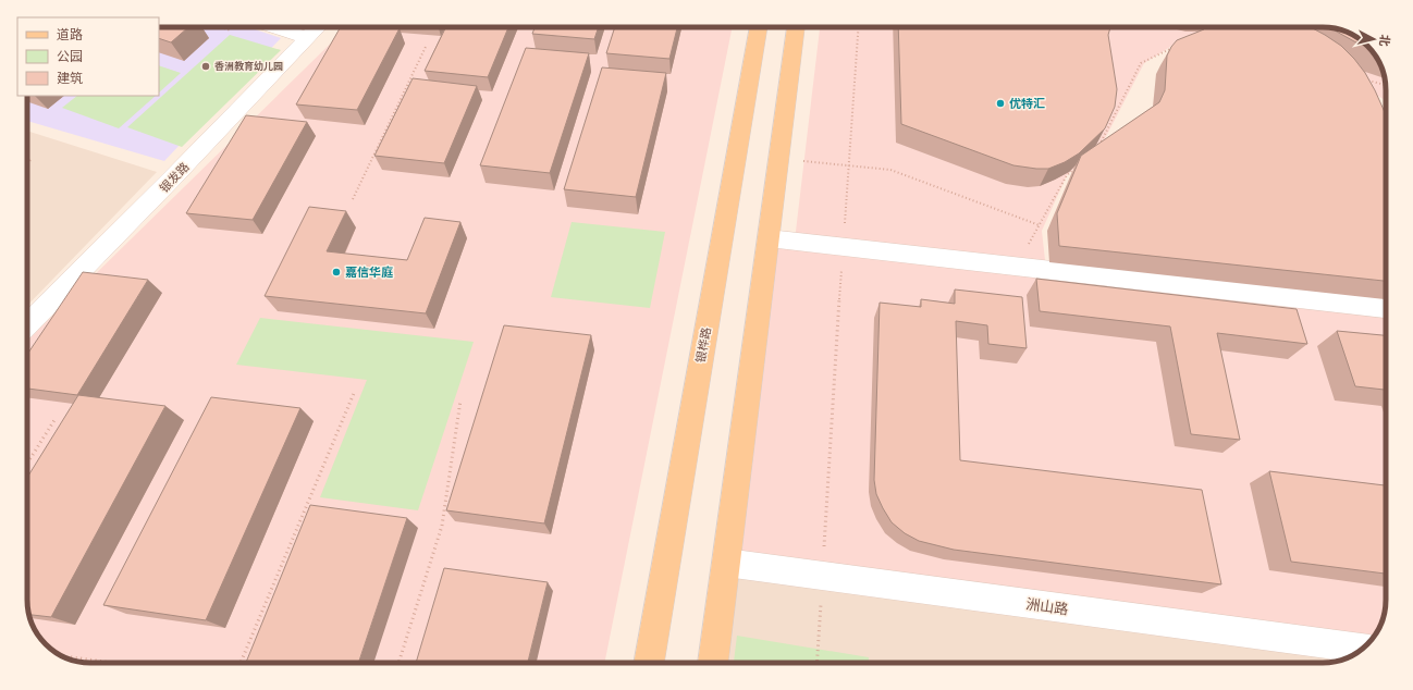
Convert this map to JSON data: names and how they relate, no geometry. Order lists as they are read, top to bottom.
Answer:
{
  "streets": {
    "main road": ["银桦路"],
    "street": ["银发路", "洲山路"]
  },
  "places": ["香洲教育幼儿园", "优特汇", "嘉信华庭"],
  "legend": ["道路", "公园", "建筑"],
  "north": "right"
}
